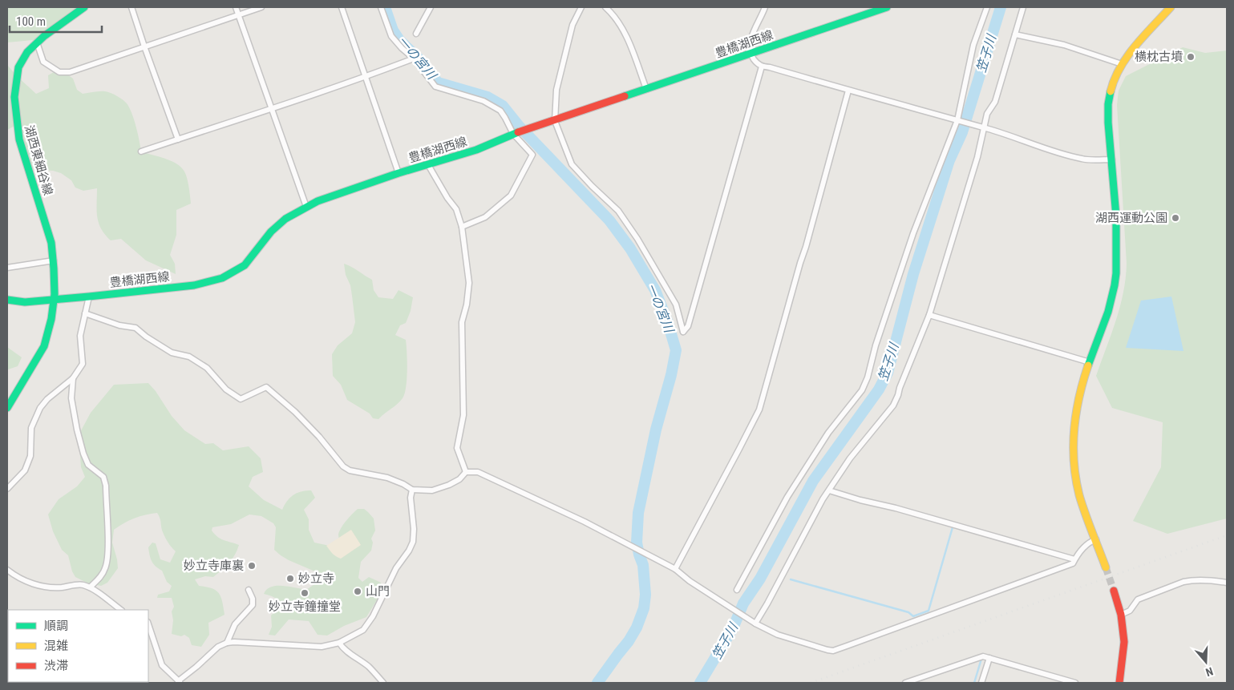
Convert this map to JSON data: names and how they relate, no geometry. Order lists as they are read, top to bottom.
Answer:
{
  "streets": {
    "main road": ["豊橋湖西線", "湖西東細谷線"]
  },
  "crossings": [
    ["豊橋湖西線", "湖西東細谷線"]
  ],
  "water": ["笠子川", "一の宮川"],
  "places": [
    "横枕古墳",
    "湖西運動公園",
    "妙立寺庫裏",
    "妙立寺",
    "山門",
    "妙立寺鐘撞堂"
  ],
  "legend": ["順調", "混雑", "渋滞"],
  "scale_bar": "100 m",
  "north": "bottom"
}
